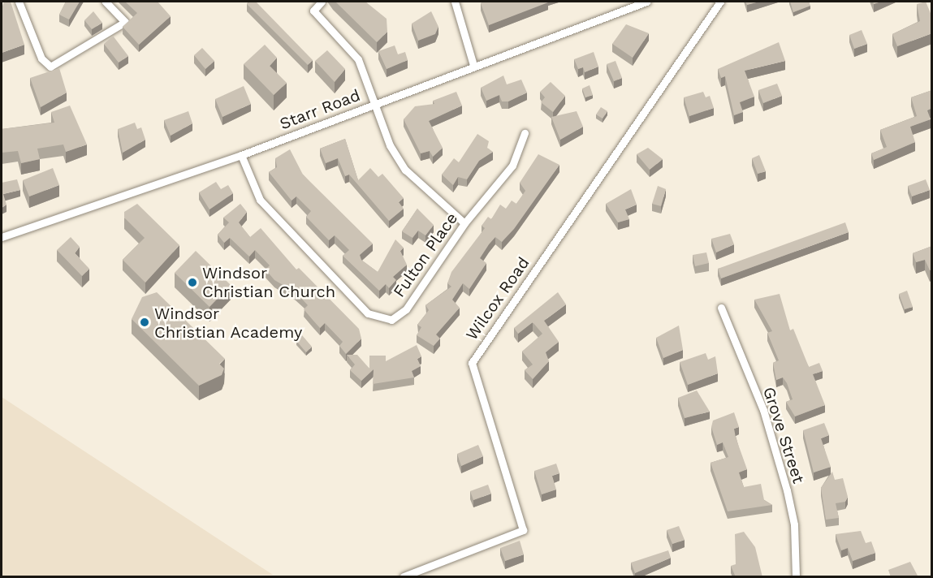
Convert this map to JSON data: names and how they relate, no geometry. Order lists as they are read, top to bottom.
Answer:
{
  "streets": {
    "street": [
      "Starr Road",
      "Fulton Place",
      "Wilcox Road",
      "Grove Street"
    ]
  },
  "crossings": [
    ["Starr Road", "Fulton Place"]
  ],
  "places": ["Windsor Christian Church", "Windsor Christian Academy"]
}
